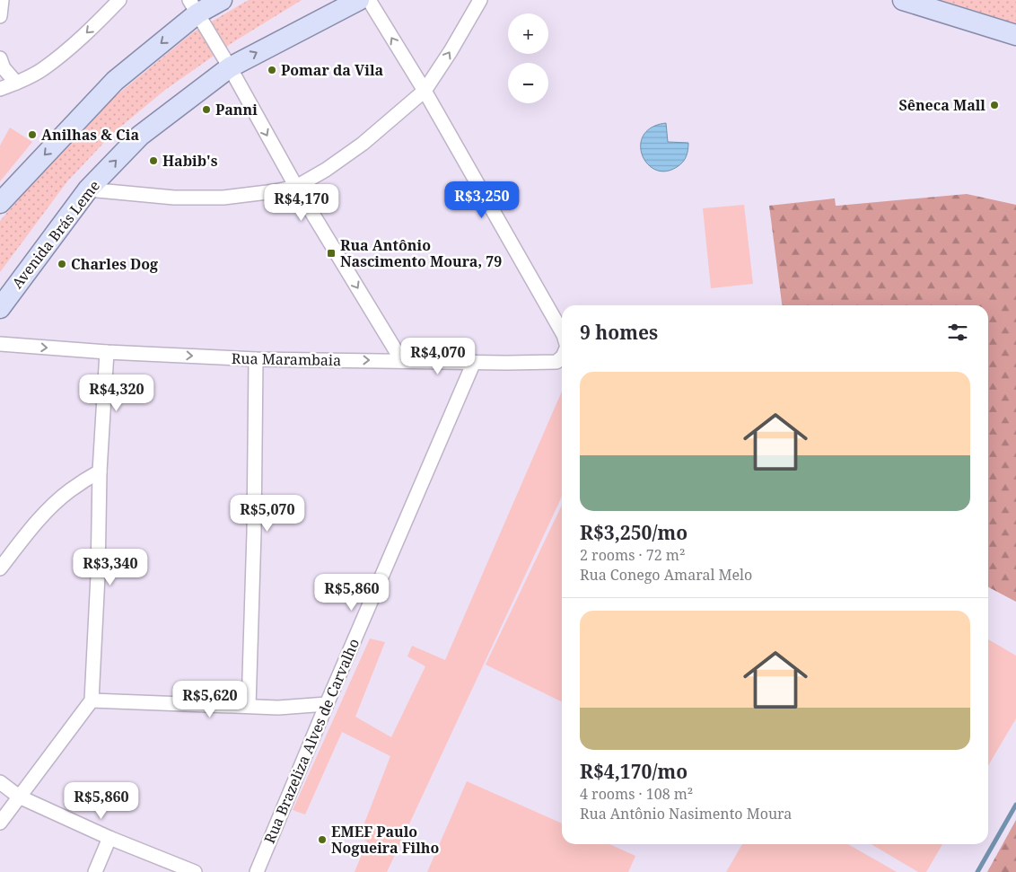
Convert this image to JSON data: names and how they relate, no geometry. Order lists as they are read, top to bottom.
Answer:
{
  "streets": {
    "main road": ["Avenida Brás Leme"],
    "street": ["Rua Marambaia", "Rua Brazeliza Alves de Carvalho"]
  },
  "crossings": [
    ["Rua Marambaia", "Rua Brazeliza Alves de Carvalho"]
  ],
  "one_way": ["Rua Marambaia"],
  "places": {
    "other": [
      "Pomar da Vila",
      "Sêneca Mall",
      "Panni",
      "Anilhas & Cia",
      "Habib's",
      "Charles Dog",
      "EMEF Paulo Nogueira Filho"
    ],
    "transit": ["Rua Antônio Nascimento Moura, 79"]
  },
  "page": {
    "map_buttons": ["+", "−"],
    "price": [
      "R$3,250",
      "R$4,170",
      "R$4,070",
      "R$4,320",
      "R$5,070",
      "R$3,340",
      "R$5,860",
      "R$5,620",
      "R$5,860"
    ],
    "heading": "9 homes",
    "list": [
      {
        "name": "R$3,250/mo",
        "note": "2 rooms · 72 m² · Rua Conego Amaral Melo"
      },
      {
        "name": "R$4,170/mo",
        "note": "4 rooms · 108 m² · Rua Antônio Nasimento Moura"
      }
    ]
  }
}
